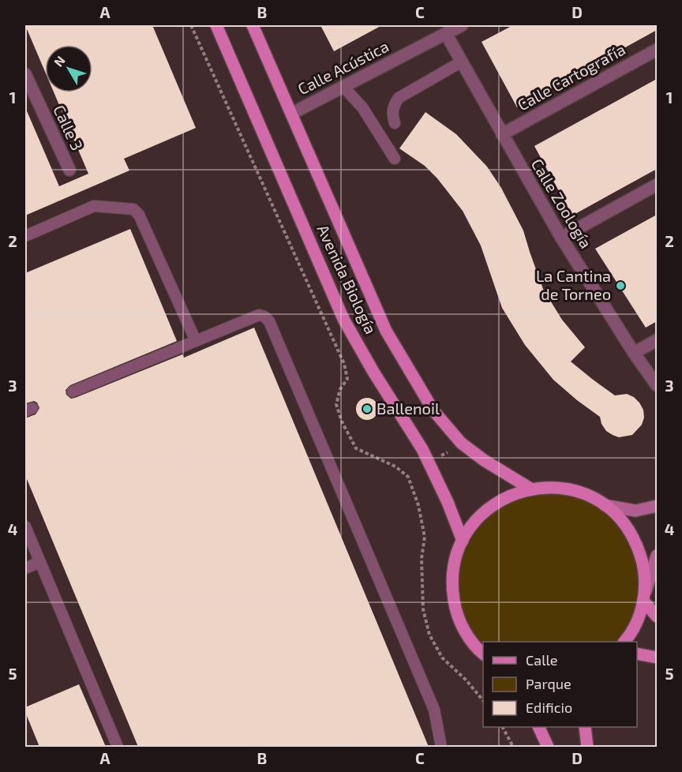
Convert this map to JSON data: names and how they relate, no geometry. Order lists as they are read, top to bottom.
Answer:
{
  "streets": {
    "main road": ["Avenida Biología"],
    "street": [
      "Calle Acústica",
      "Calle Cartografía",
      "Calle 3",
      "Calle Zoología"
    ]
  },
  "crossings": [
    ["Calle Acústica", "Calle Zoología"],
    ["Calle Acústica", "Avenida Biología"],
    ["Calle Cartografía", "Calle Zoología"]
  ],
  "places": ["La Cantina de Torneo", "Ballenoil"],
  "legend": ["Calle", "Parque", "Edificio"],
  "north": "top left",
  "grid": {
    "columns": [
      "A",
      "B",
      "C",
      "D"
    ],
    "rows": [
      "1",
      "2",
      "3",
      "4",
      "5"
    ]
  }
}
